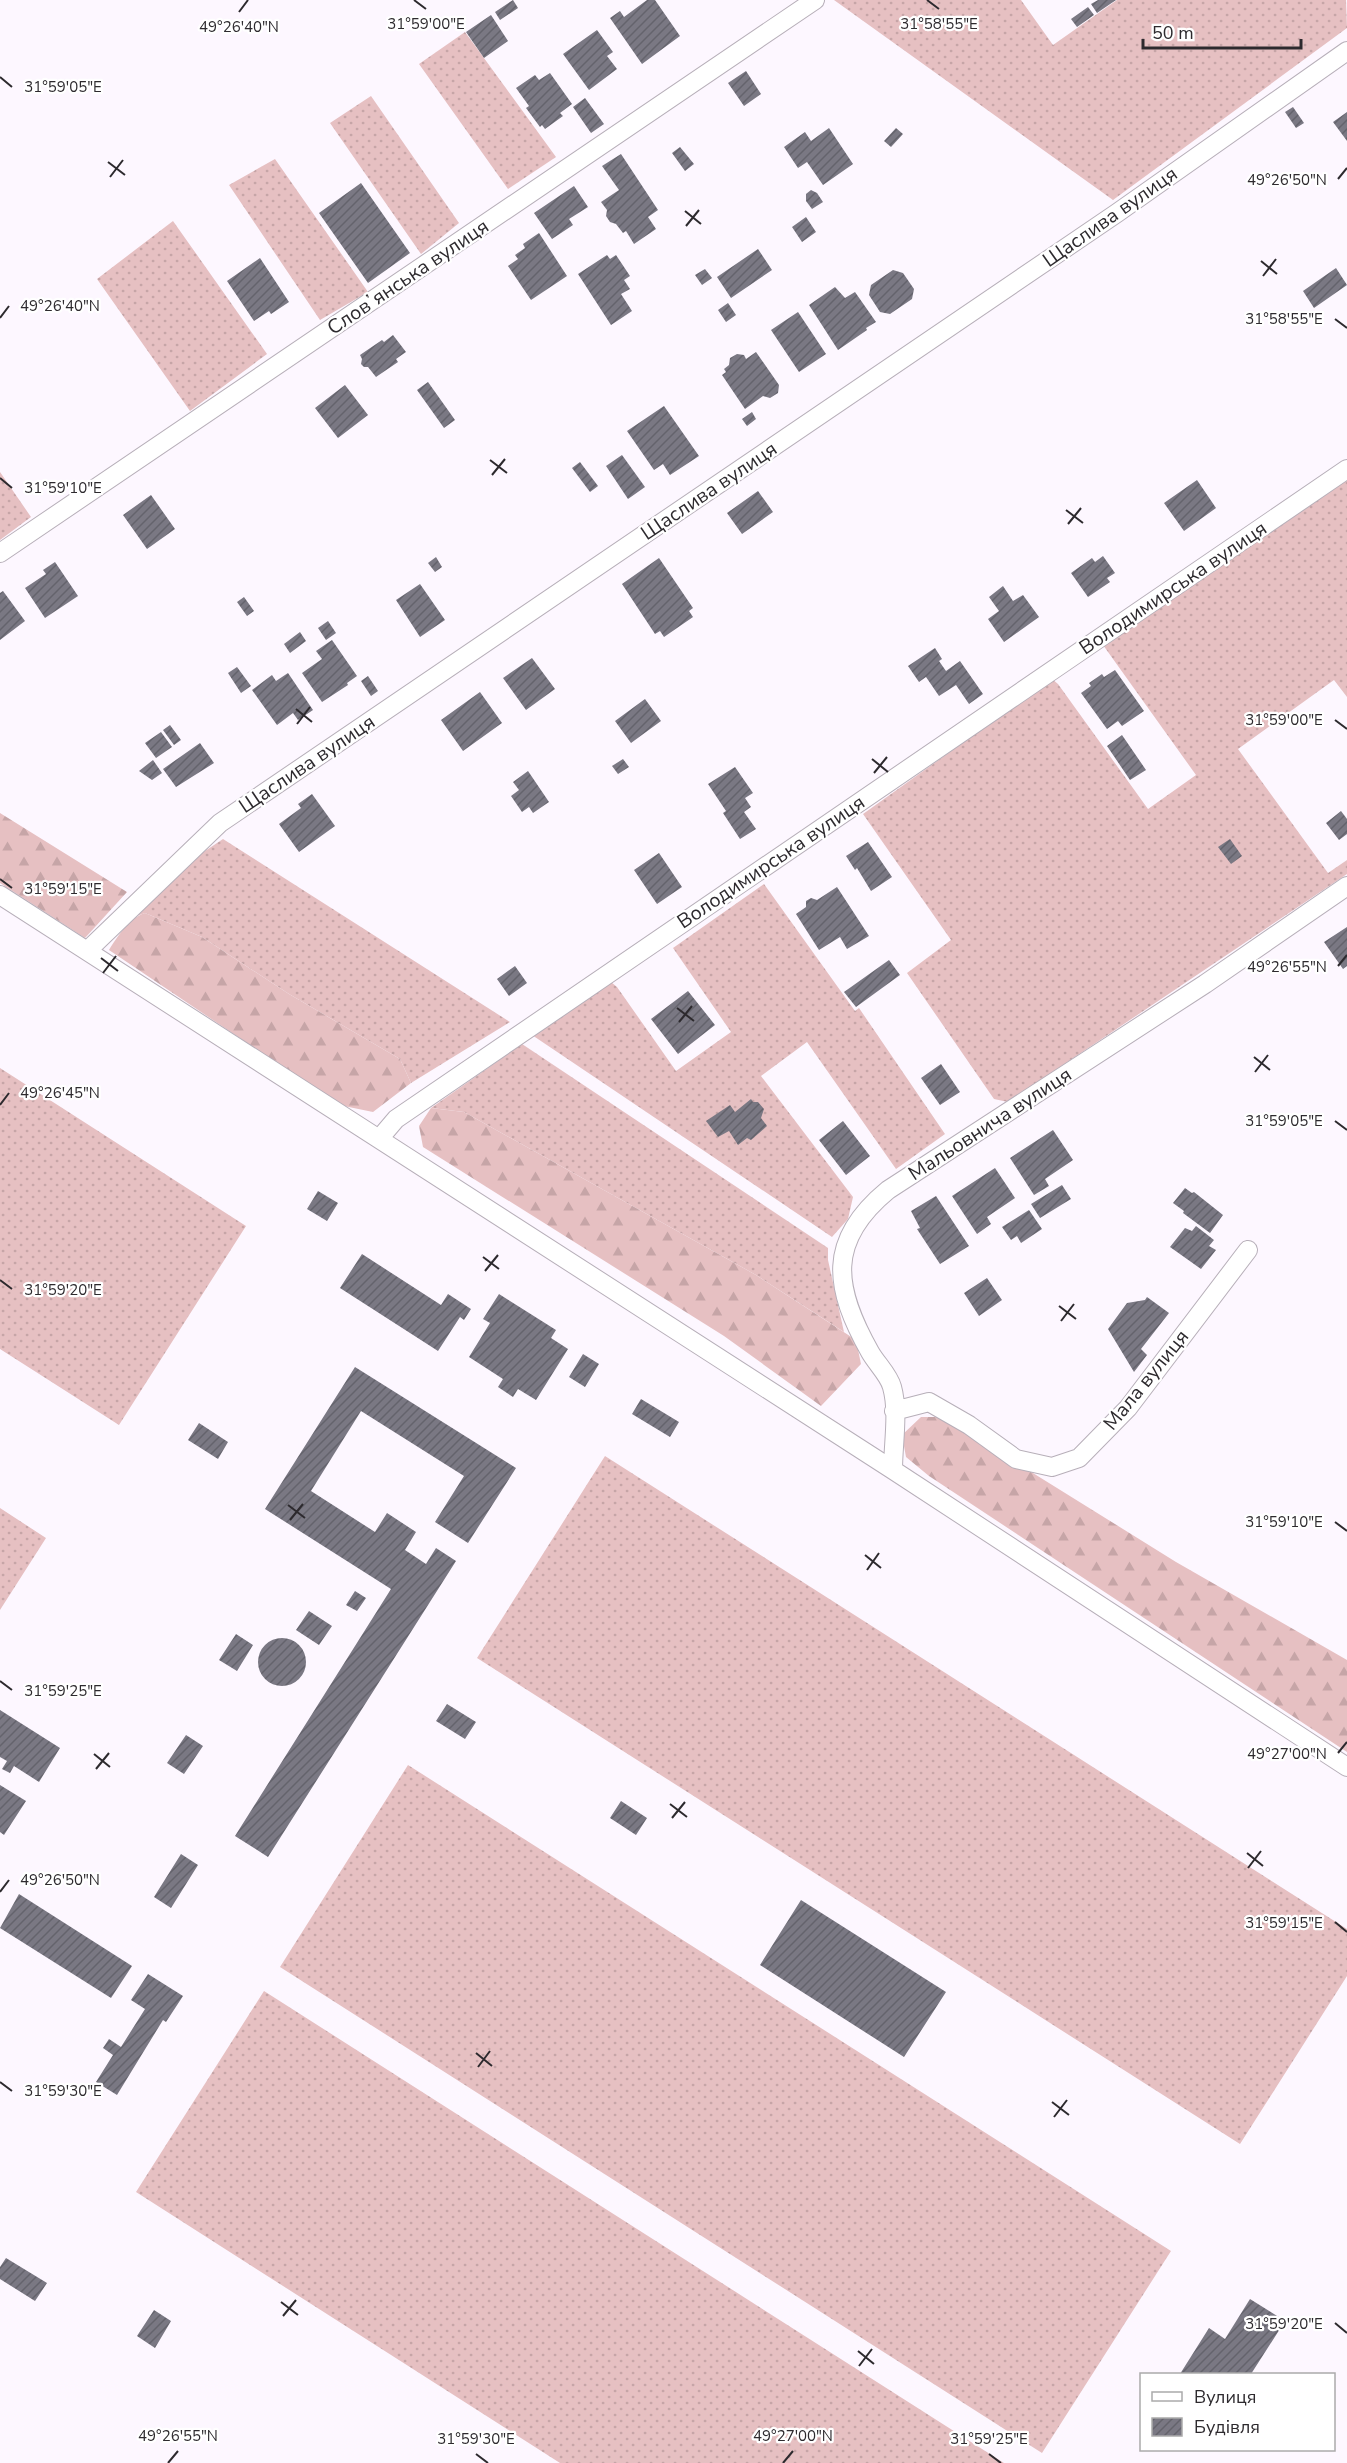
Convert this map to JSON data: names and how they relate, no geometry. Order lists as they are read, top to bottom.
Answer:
{
  "streets": {
    "street": [
      "Щаслива вулиця",
      "Словʼянська вулиця",
      "Володимирська вулиця",
      "Мальовнича вулиця",
      "Мала вулиця"
    ]
  },
  "crossings": [
    ["Мальовнича вулиця", "Мала вулиця"]
  ],
  "legend": ["Вулиця", "Будівля"],
  "scale_bar": "50 m",
  "coordinates": [
    "31°59'00\"E",
    "31°58'55\"E",
    "49°26'40\"N",
    "31°59'05\"E",
    "49°26'50\"N",
    "31°59'10\"E",
    "31°59'15\"E",
    "49°26'55\"N",
    "49°26'45\"N",
    "31°59'20\"E",
    "31°59'25\"E",
    "49°27'00\"N",
    "31°59'30\"E"
  ]
}
